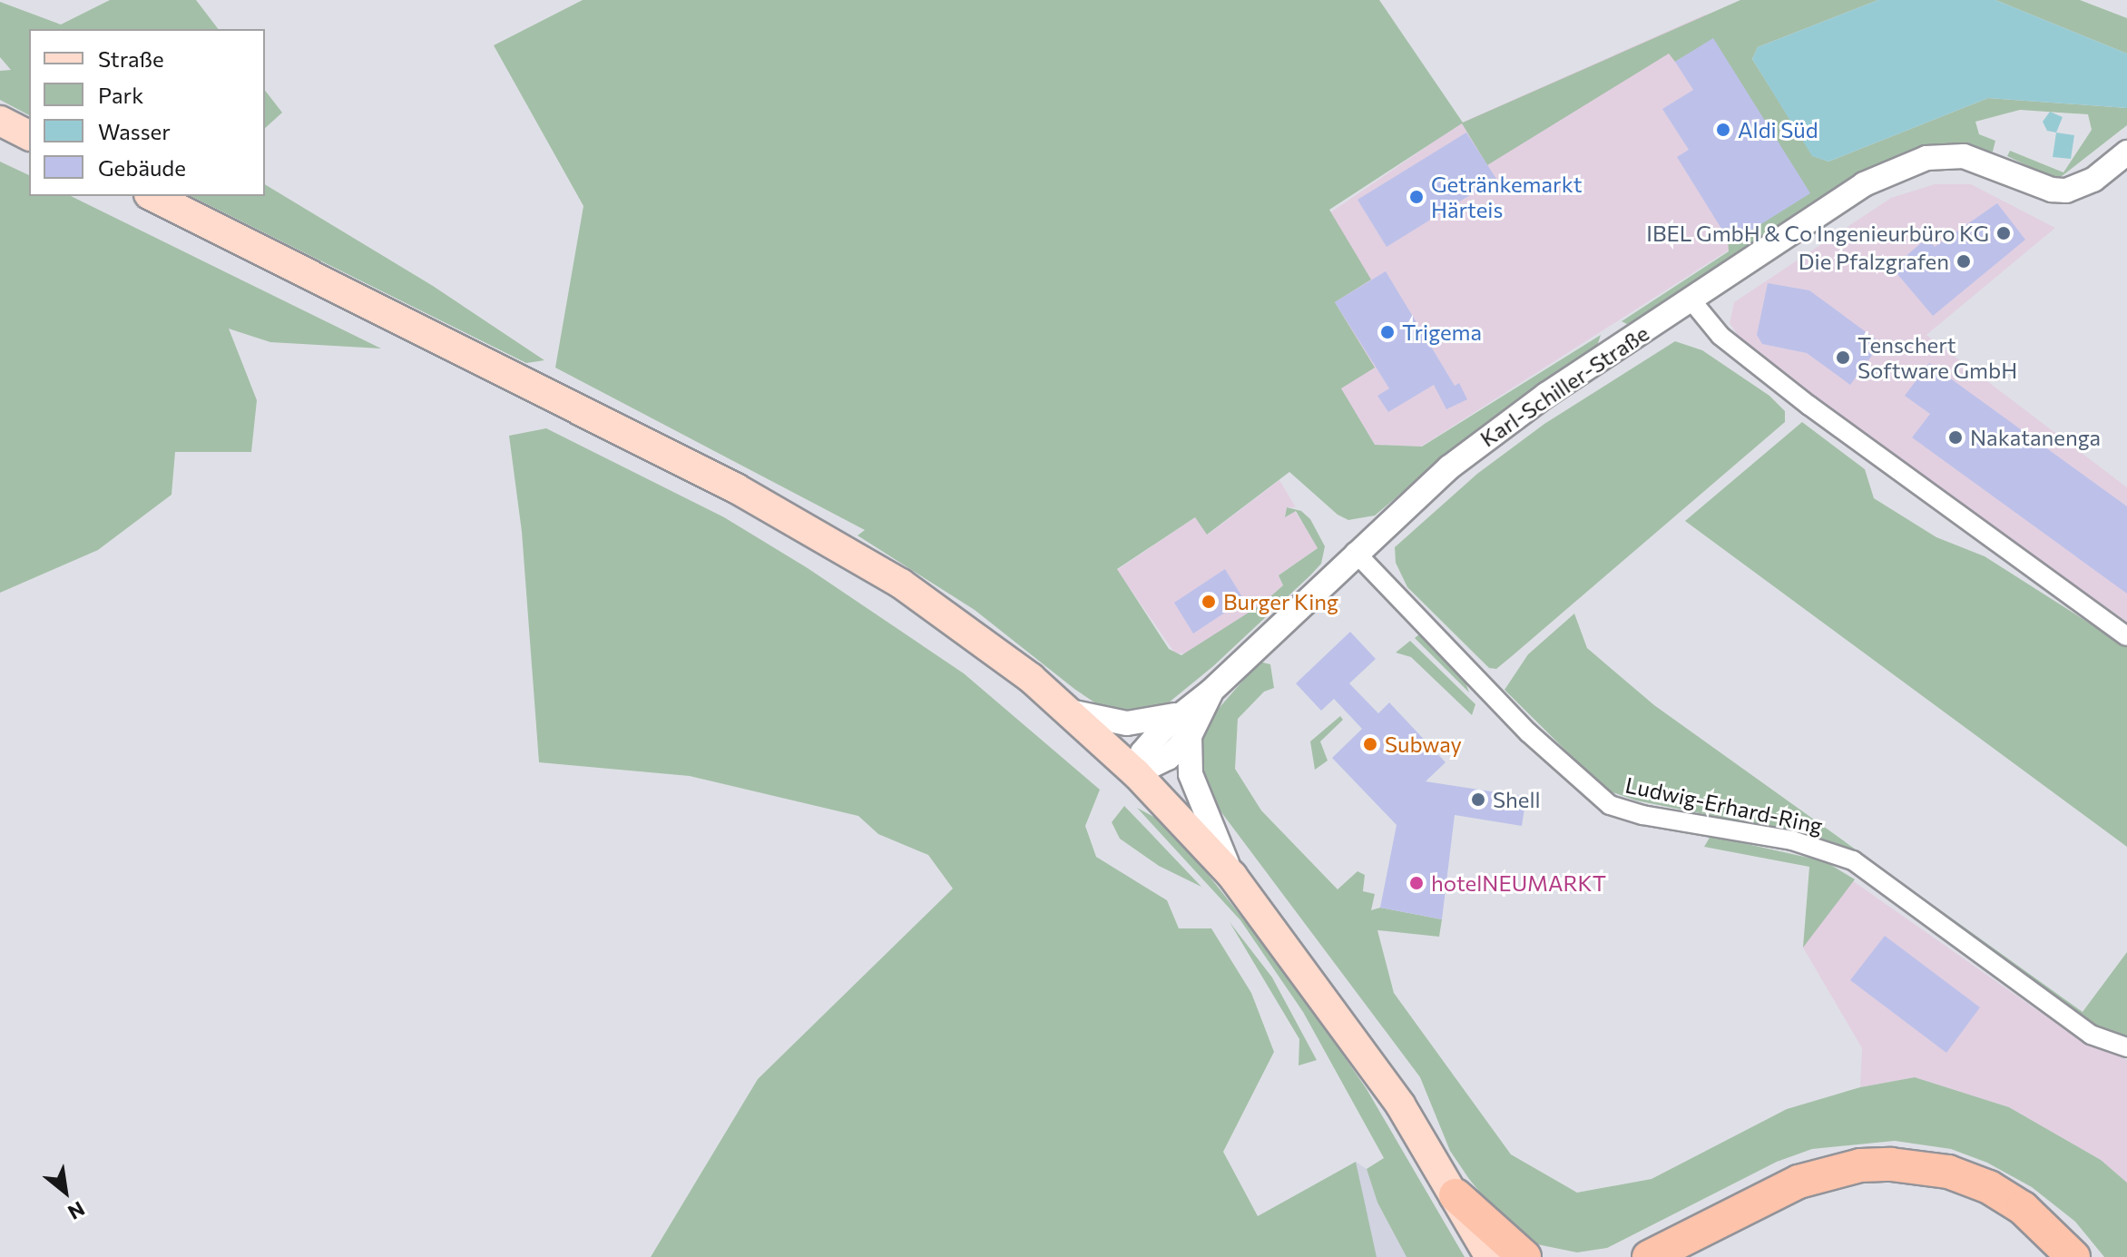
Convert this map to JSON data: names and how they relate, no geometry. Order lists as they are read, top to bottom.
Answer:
{
  "streets": {
    "street": ["Karl-Schiller-Straße", "Ludwig-Erhard-Ring"]
  },
  "crossings": [
    ["Karl-Schiller-Straße", "Ludwig-Erhard-Ring"]
  ],
  "places": [
    "Aldi Süd",
    "Getränkemarkt Härteis",
    "IBEL GmbH & Co Ingenieurbüro KG",
    "Die Pfalzgrafen",
    "Trigema",
    "Tenschert Software GmbH",
    "Nakatanenga",
    "Burger King",
    "Subway",
    "Shell",
    "hotelNEUMARKT"
  ],
  "legend": [
    "Straße",
    "Park",
    "Wasser",
    "Gebäude"
  ],
  "north": "bottom right"
}
